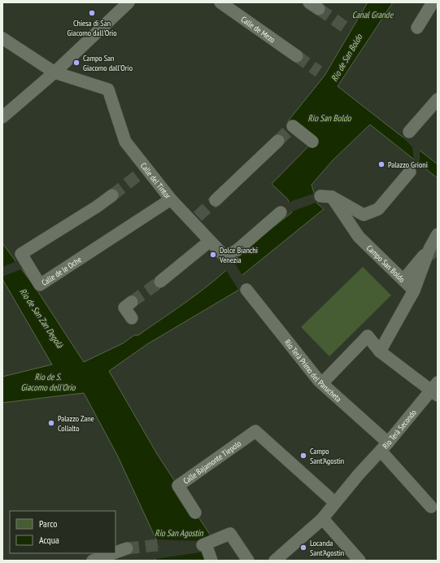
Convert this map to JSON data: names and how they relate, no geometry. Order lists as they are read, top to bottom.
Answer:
{
  "streets": {
    "street": [
      "Calle de Mezo",
      "Calle del Tintor",
      "Campo San Boldo",
      "Calle de le Oche",
      "Rio Terà Primo del Parucheta",
      "Rio Terà Secondo",
      "Calle Bajamonte Tiepolo"
    ]
  },
  "crossings": [
    ["Calle del Tintor", "Calle de le Oche"],
    ["Rio Terà Primo del Parucheta", "Rio Terà Secondo"],
    ["Rio Terà Secondo", "Calle Bajamonte Tiepolo"]
  ],
  "water": [
    "Canal Grande",
    "Rio de San Boldo",
    "Rio San Boldo",
    "Rio de San Zan Degolà",
    "Rio de S. Giacomo dell'Orio",
    "Rio San Agostin"
  ],
  "places": [
    "Chiesa di San Giacomo dall'Orio",
    "Campo San Giacomo dall'Orio",
    "Palazzo Grioni",
    "Dolce Bianchi Venezia",
    "Palazzo Zane Collalto",
    "Campo Sant'Agostin",
    "Locanda Sant'Agostin"
  ],
  "legend": ["Parco", "Acqua"]
}
